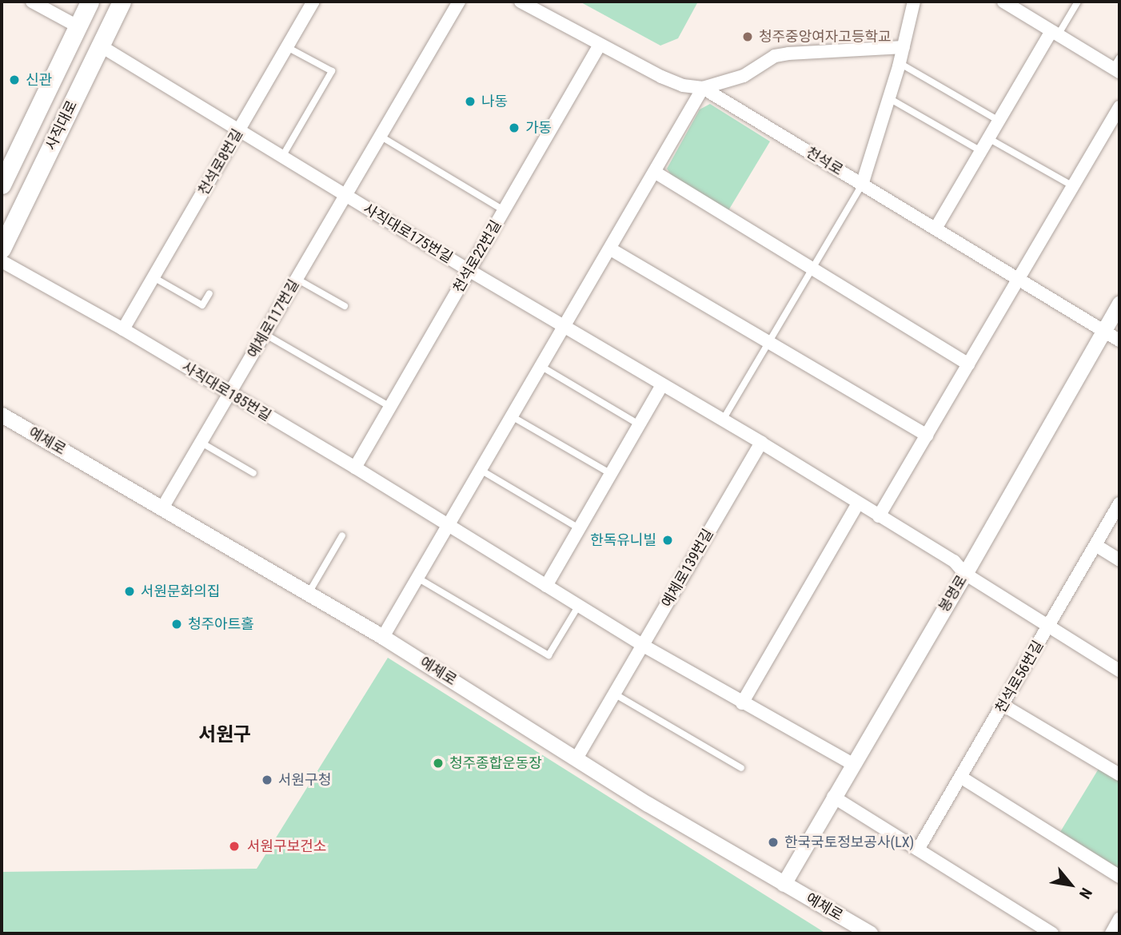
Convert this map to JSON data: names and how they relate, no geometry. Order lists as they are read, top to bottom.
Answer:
{
  "streets": {
    "main road": ["사직대로"],
    "street": [
      "천석로",
      "천석로8번길",
      "사직대로175번길",
      "천석로22번길",
      "예체로117번길",
      "사직대로185번길",
      "예체로",
      "예체로139번길",
      "봉명로",
      "천석로56번길"
    ]
  },
  "crossings": [
    ["사직대로", "사직대로175번길"],
    ["천석로", "천석로22번길"],
    ["천석로", "봉명로"],
    ["천석로8번길", "사직대로175번길"],
    ["천석로8번길", "사직대로185번길"],
    ["사직대로175번길", "천석로22번길"],
    ["사직대로175번길", "예체로117번길"],
    ["사직대로175번길", "예체로139번길"],
    ["사직대로175번길", "봉명로"],
    ["사직대로175번길", "천석로56번길"],
    ["천석로22번길", "사직대로185번길"],
    ["예체로117번길", "사직대로185번길"],
    ["예체로117번길", "예체로"],
    ["사직대로185번길", "예체로139번길"],
    ["사직대로185번길", "봉명로"],
    ["예체로", "예체로139번길"],
    ["예체로", "봉명로"]
  ],
  "districts": ["서원구"],
  "places": [
    "청주중앙여자고등학교",
    "신관",
    "나동",
    "가동",
    "한독유니빌",
    "서원문화의집",
    "청주아트홀",
    "청주종합운동장",
    "서원구청",
    "한국국토정보공사(LX)",
    "서원구보건소"
  ],
  "north": "bottom right"
}
